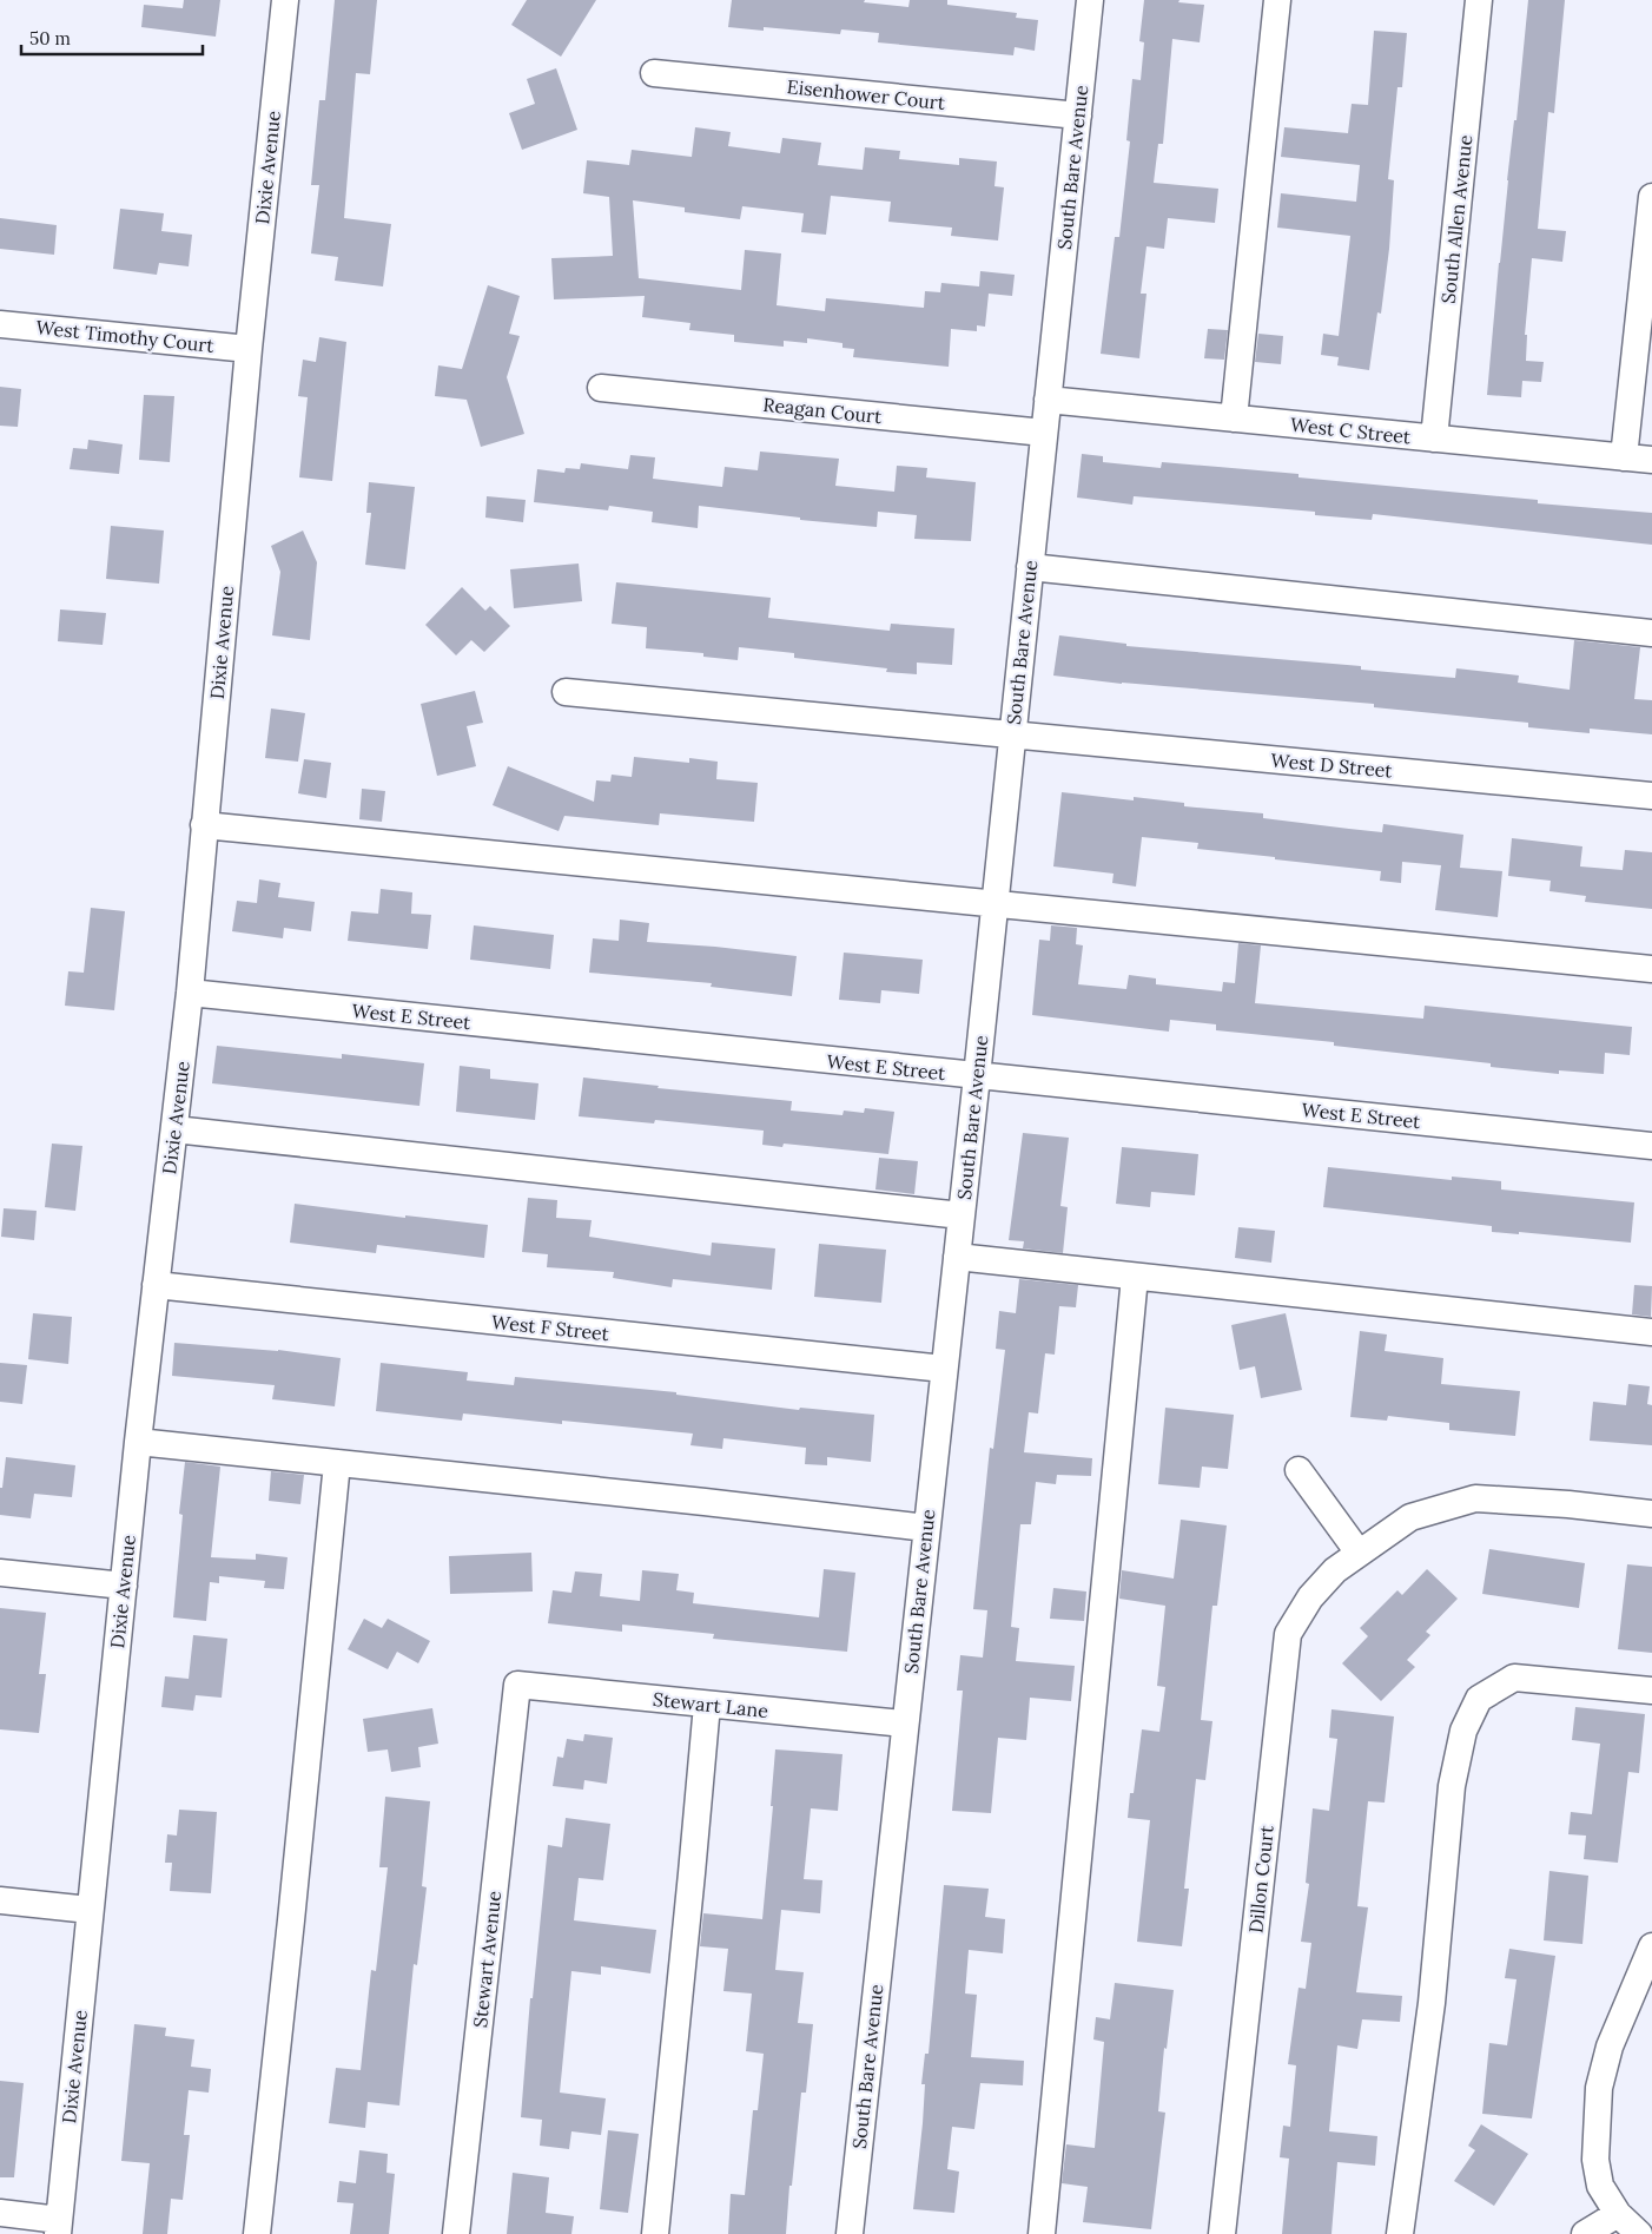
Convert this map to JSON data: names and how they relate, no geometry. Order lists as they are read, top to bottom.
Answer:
{
  "streets": {
    "street": [
      "Eisenhower Court",
      "Dixie Avenue",
      "South Bare Avenue",
      "South Allen Avenue",
      "West Timothy Court",
      "Reagan Court",
      "West C Street",
      "West D Street",
      "West E Street",
      "West F Street",
      "Stewart Lane",
      "Dillon Court",
      "Stewart Avenue"
    ]
  },
  "crossings": [
    ["Eisenhower Court", "South Bare Avenue"],
    ["Dixie Avenue", "West Timothy Court"],
    ["Dixie Avenue", "West E Street"],
    ["Dixie Avenue", "West F Street"],
    ["South Bare Avenue", "Reagan Court"],
    ["South Bare Avenue", "West C Street"],
    ["South Bare Avenue", "West D Street"],
    ["South Bare Avenue", "West E Street"],
    ["South Bare Avenue", "West F Street"],
    ["South Bare Avenue", "Stewart Lane"],
    ["South Allen Avenue", "West C Street"],
    ["Stewart Lane", "Stewart Avenue"]
  ],
  "scale_bar": "50 m"
}
